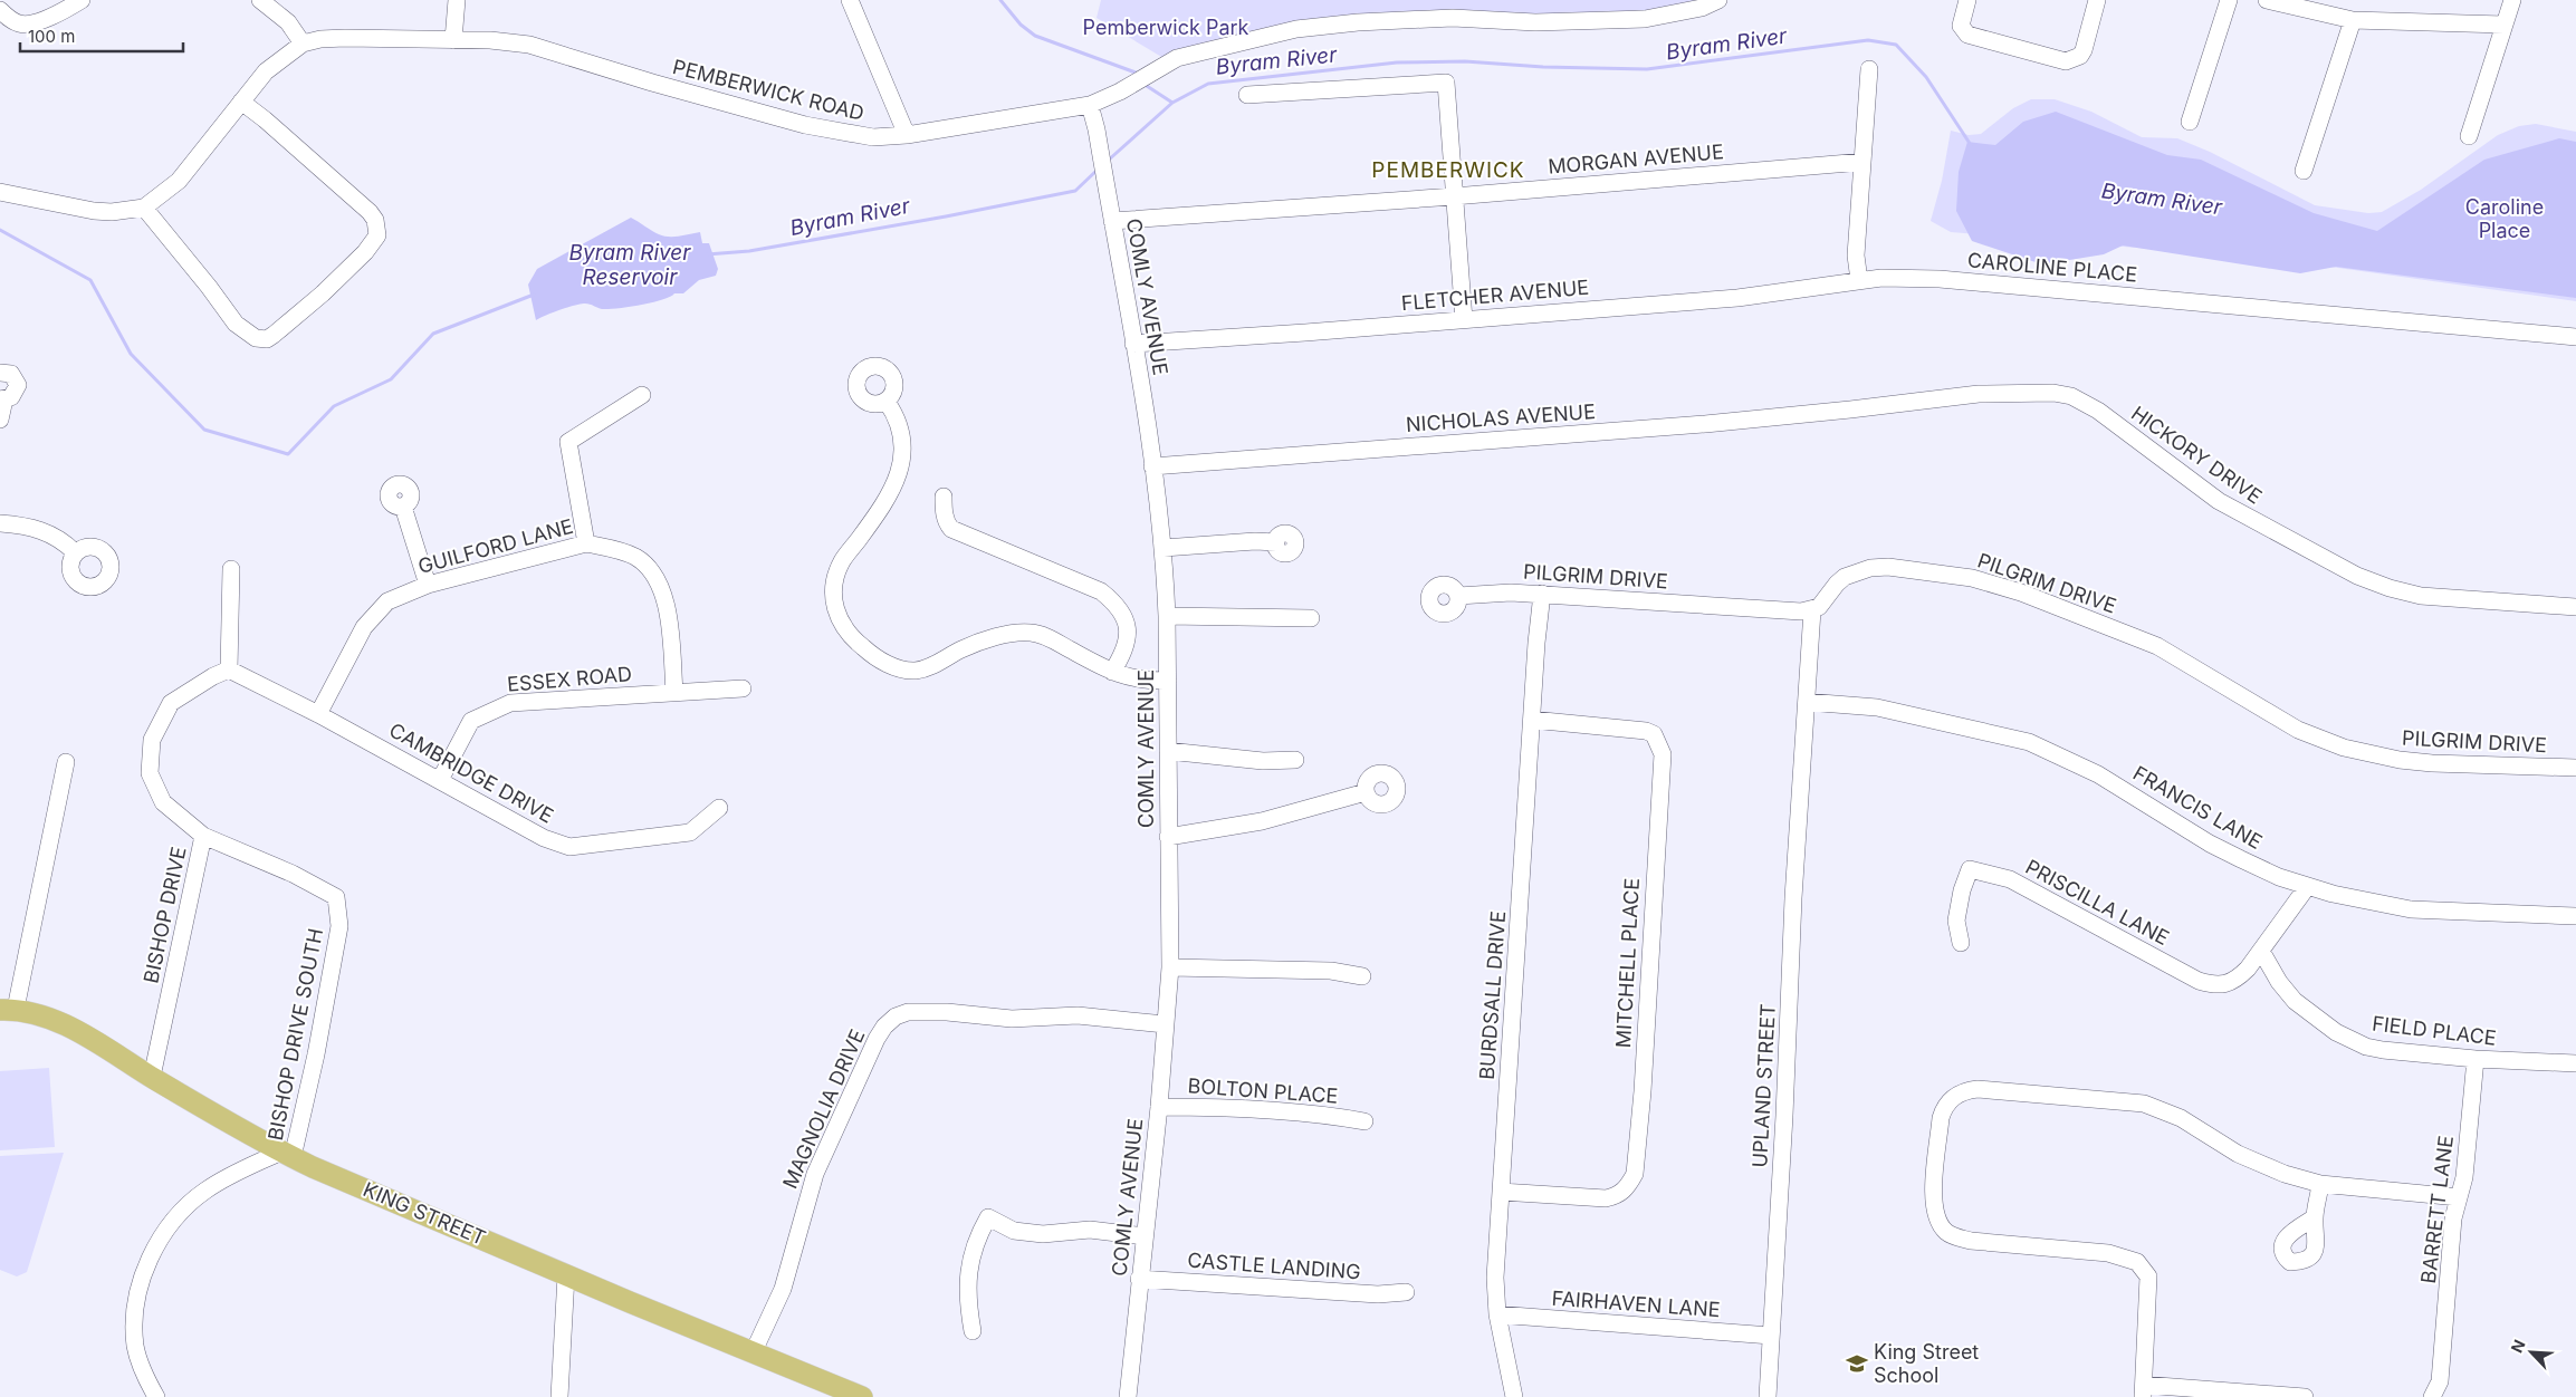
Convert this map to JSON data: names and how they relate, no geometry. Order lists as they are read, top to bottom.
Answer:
{
  "streets": {
    "main road": ["KING STREET"],
    "street": [
      "PEMBERWICK ROAD",
      "MORGAN AVENUE",
      "CAROLINE PLACE",
      "FLETCHER AVENUE",
      "COMLY AVENUE",
      "NICHOLAS AVENUE",
      "HICKORY DRIVE",
      "GUILFORD LANE",
      "PILGRIM DRIVE",
      "ESSEX ROAD",
      "CAMBRIDGE DRIVE",
      "FRANCIS LANE",
      "PRISCILLA LANE",
      "BISHOP DRIVE",
      "MITCHELL PLACE",
      "BURDSALL DRIVE",
      "FIELD PLACE",
      "BISHOP DRIVE SOUTH",
      "UPLAND STREET",
      "BOLTON PLACE",
      "MAGNOLIA DRIVE",
      "BARRETT LANE",
      "CASTLE LANDING",
      "FAIRHAVEN LANE"
    ]
  },
  "crossings": [
    ["PEMBERWICK ROAD", "COMLY AVENUE"],
    ["MORGAN AVENUE", "COMLY AVENUE"],
    ["CAROLINE PLACE", "FLETCHER AVENUE"],
    ["FLETCHER AVENUE", "COMLY AVENUE"],
    ["COMLY AVENUE", "NICHOLAS AVENUE"],
    ["COMLY AVENUE", "BOLTON PLACE"],
    ["COMLY AVENUE", "MAGNOLIA DRIVE"],
    ["COMLY AVENUE", "CASTLE LANDING"],
    ["NICHOLAS AVENUE", "HICKORY DRIVE"],
    ["GUILFORD LANE", "ESSEX ROAD"],
    ["GUILFORD LANE", "CAMBRIDGE DRIVE"],
    ["PILGRIM DRIVE", "BURDSALL DRIVE"],
    ["PILGRIM DRIVE", "UPLAND STREET"],
    ["ESSEX ROAD", "CAMBRIDGE DRIVE"],
    ["CAMBRIDGE DRIVE", "BISHOP DRIVE"],
    ["FRANCIS LANE", "UPLAND STREET"],
    ["PRISCILLA LANE", "FIELD PLACE"],
    ["BISHOP DRIVE", "BISHOP DRIVE SOUTH"],
    ["BISHOP DRIVE", "KING STREET"],
    ["MITCHELL PLACE", "BURDSALL DRIVE"],
    ["BURDSALL DRIVE", "FAIRHAVEN LANE"],
    ["FIELD PLACE", "BARRETT LANE"],
    ["BISHOP DRIVE SOUTH", "KING STREET"],
    ["UPLAND STREET", "FAIRHAVEN LANE"],
    ["MAGNOLIA DRIVE", "KING STREET"]
  ],
  "districts": ["PEMBERWICK"],
  "water": ["Byram River", "Byram River Reservoir"],
  "parks": ["Pemberwick Park", "Caroline Place"],
  "places": {
    "school or university": ["King Street School"]
  },
  "scale_bar": "100 m",
  "north": "top left"
}
